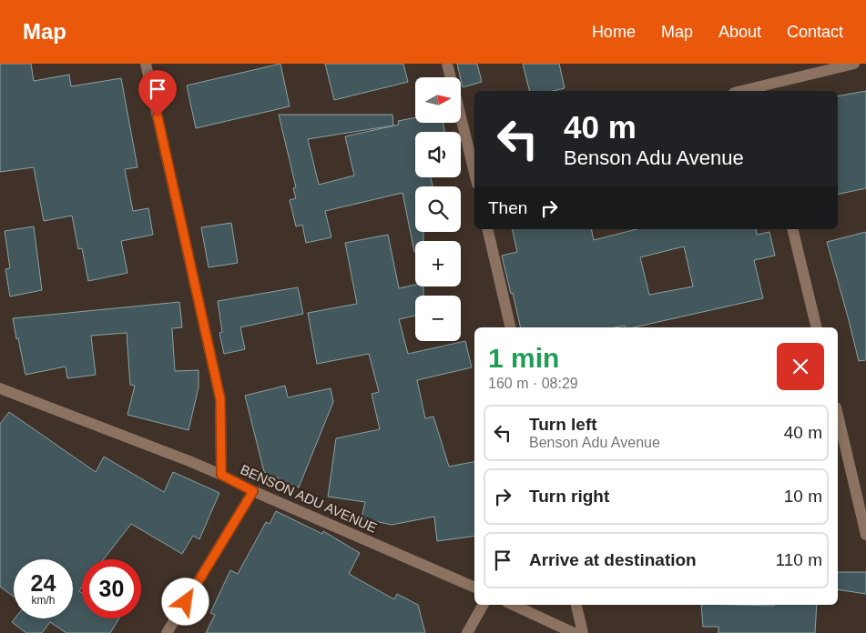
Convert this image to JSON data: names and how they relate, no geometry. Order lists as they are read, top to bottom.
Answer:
{
  "streets": {
    "street": ["BENSON ADU AVENUE"]
  },
  "north": "right",
  "page": {
    "header": "Map",
    "nav": [
      "Home",
      "Map",
      "About",
      "Contact"
    ],
    "map_buttons": ["+", "−"],
    "turn": ["40 m", "Benson Adu Avenue"],
    "then": "Then",
    "heading": ["1 min", "160 m · 08:29"],
    "list": [
      {
        "name": "Turn left",
        "note": "Benson Adu Avenue",
        "value": "40 m"
      },
      {
        "name": "Turn right",
        "value": "10 m"
      },
      {
        "name": "Arrive at destination",
        "value": "110 m"
      }
    ],
    "speed": "24 km/h",
    "limit": "30"
  }
}
